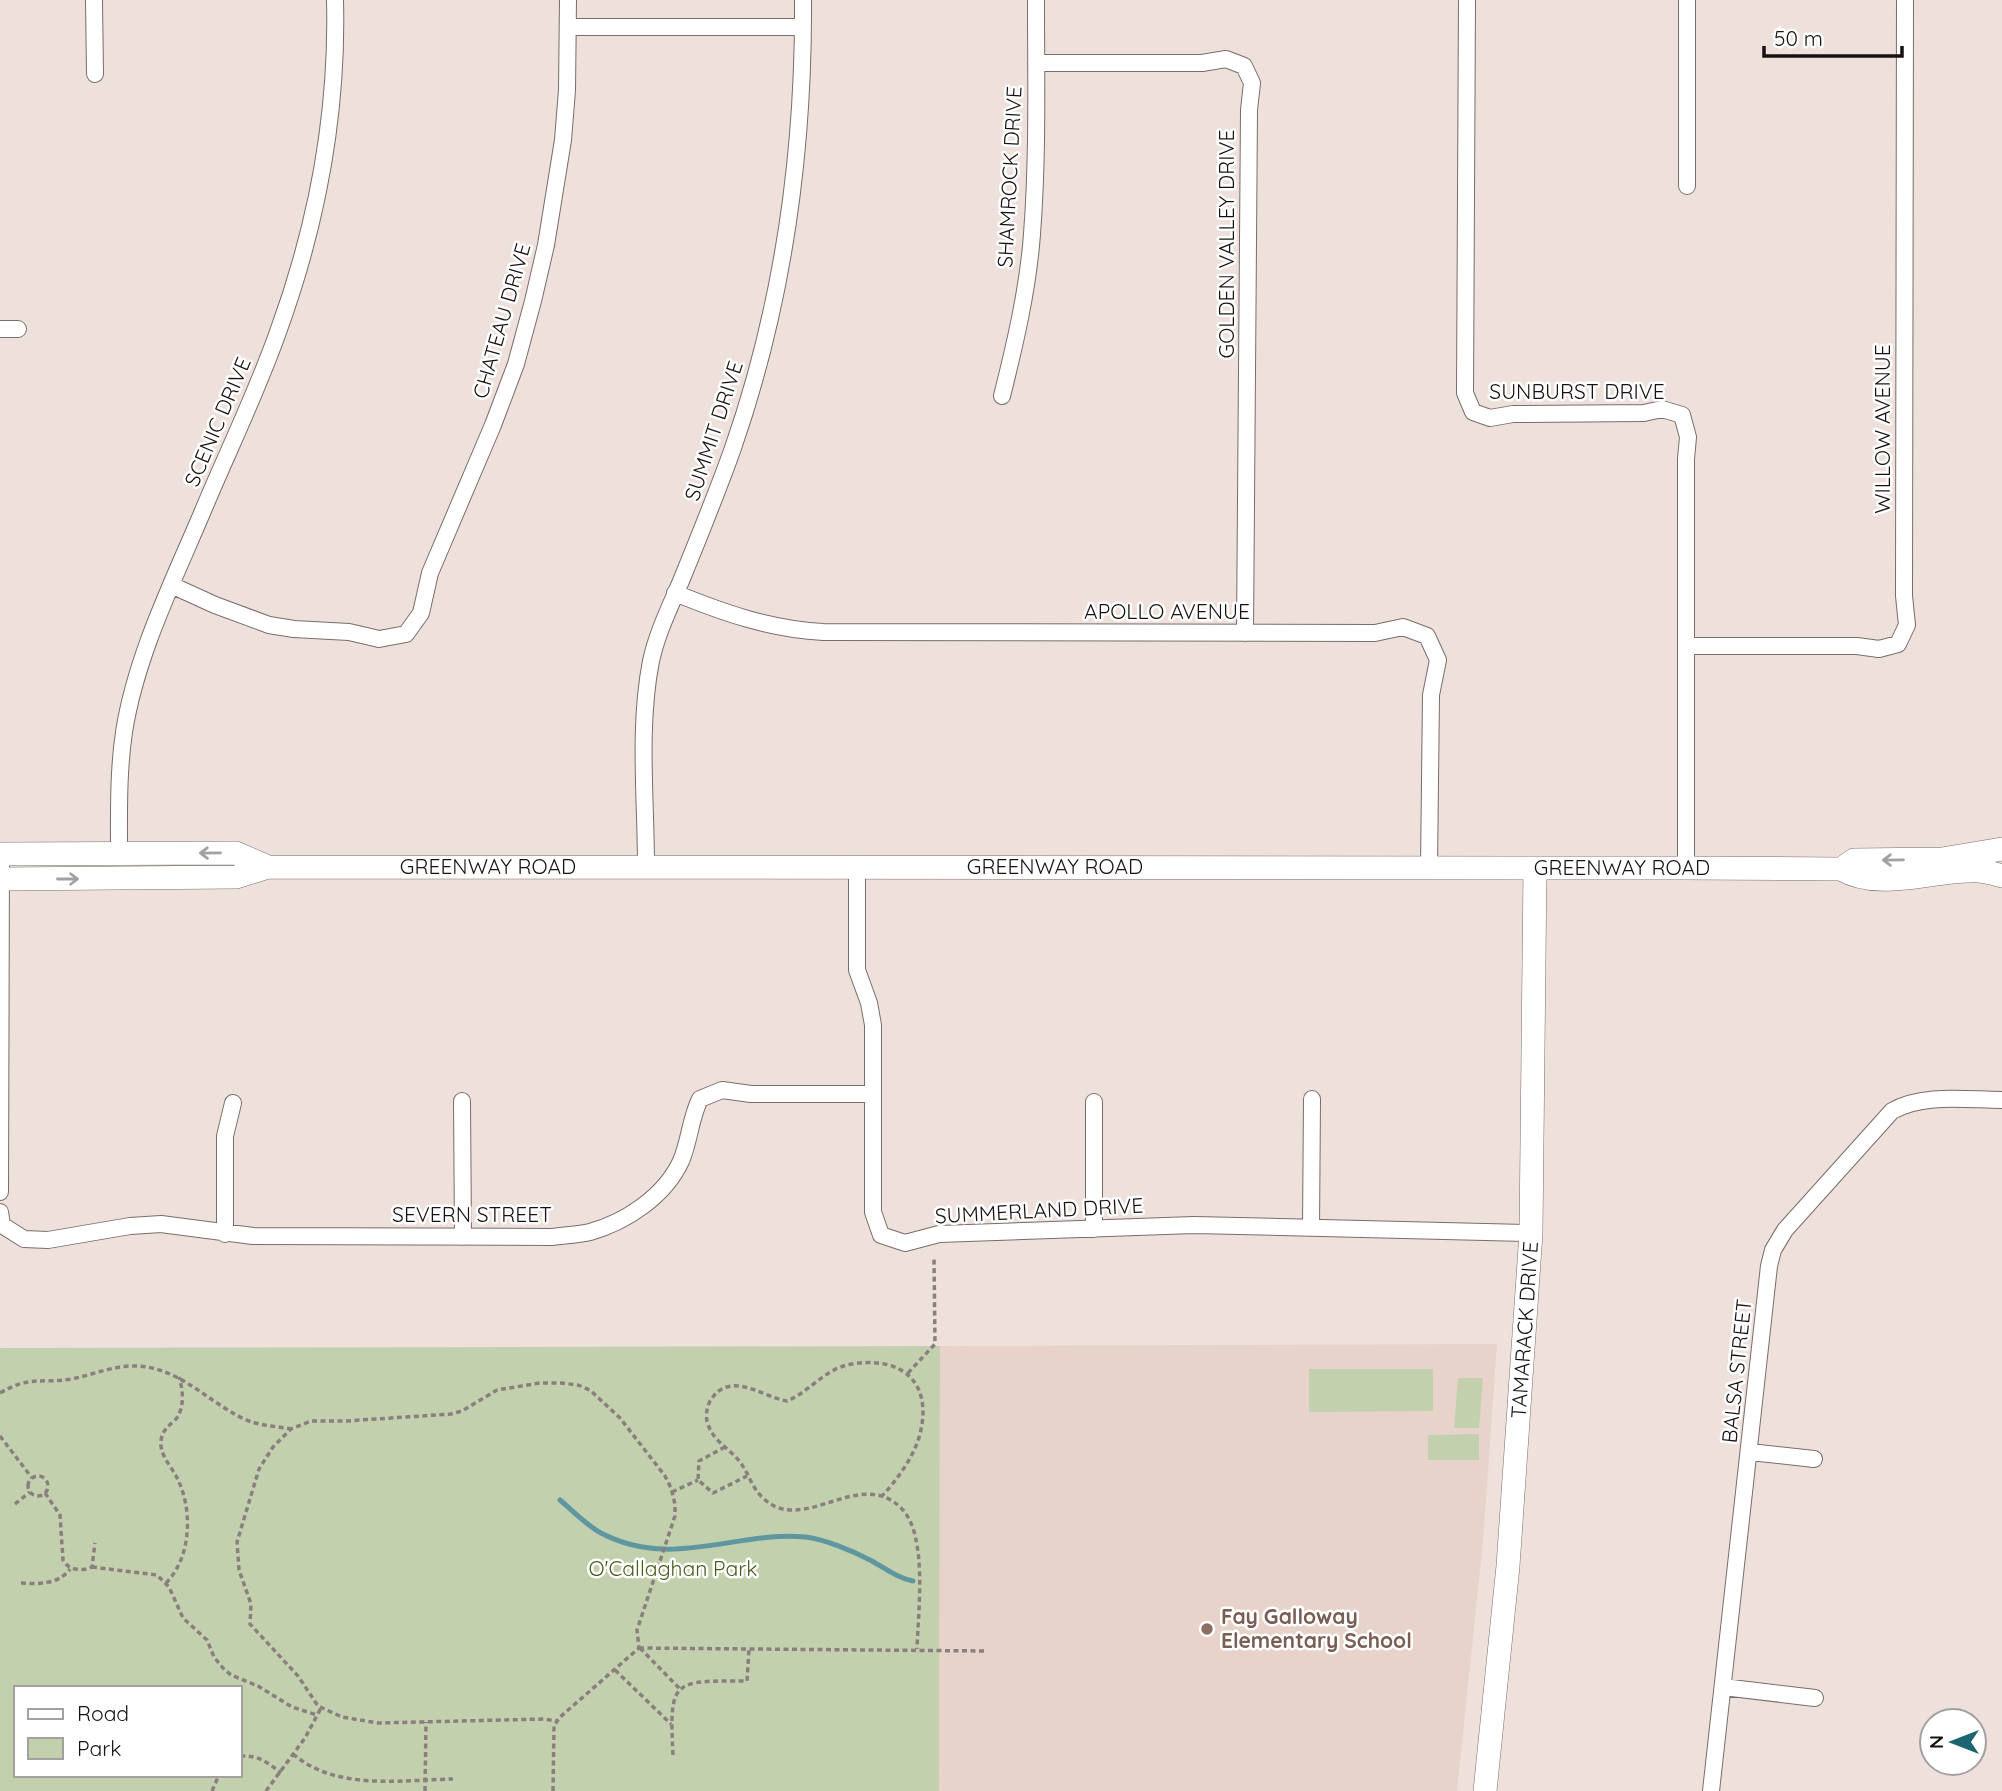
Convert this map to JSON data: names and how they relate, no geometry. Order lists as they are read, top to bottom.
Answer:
{
  "streets": {
    "street": [
      "SHAMROCK DRIVE",
      "GOLDEN VALLEY DRIVE",
      "CHATEAU DRIVE",
      "SUNBURST DRIVE",
      "SCENIC DRIVE",
      "WILLOW AVENUE",
      "SUMMIT DRIVE",
      "APOLLO AVENUE",
      "GREENWAY ROAD",
      "SUMMERLAND DRIVE",
      "SEVERN STREET",
      "TAMARACK DRIVE",
      "BALSA STREET"
    ]
  },
  "crossings": [
    ["SHAMROCK DRIVE", "GOLDEN VALLEY DRIVE"],
    ["GOLDEN VALLEY DRIVE", "APOLLO AVENUE"],
    ["CHATEAU DRIVE", "SCENIC DRIVE"],
    ["SUNBURST DRIVE", "WILLOW AVENUE"],
    ["SUNBURST DRIVE", "GREENWAY ROAD"],
    ["SCENIC DRIVE", "GREENWAY ROAD"],
    ["SUMMIT DRIVE", "APOLLO AVENUE"],
    ["SUMMIT DRIVE", "GREENWAY ROAD"],
    ["APOLLO AVENUE", "GREENWAY ROAD"],
    ["GREENWAY ROAD", "SUMMERLAND DRIVE"],
    ["GREENWAY ROAD", "TAMARACK DRIVE"],
    ["SUMMERLAND DRIVE", "SEVERN STREET"],
    ["SUMMERLAND DRIVE", "TAMARACK DRIVE"]
  ],
  "parks": ["O'Callaghan Park"],
  "places": ["Fay Galloway Elementary School"],
  "legend": ["Road", "Park"],
  "scale_bar": "50 m",
  "north": "left"
}
